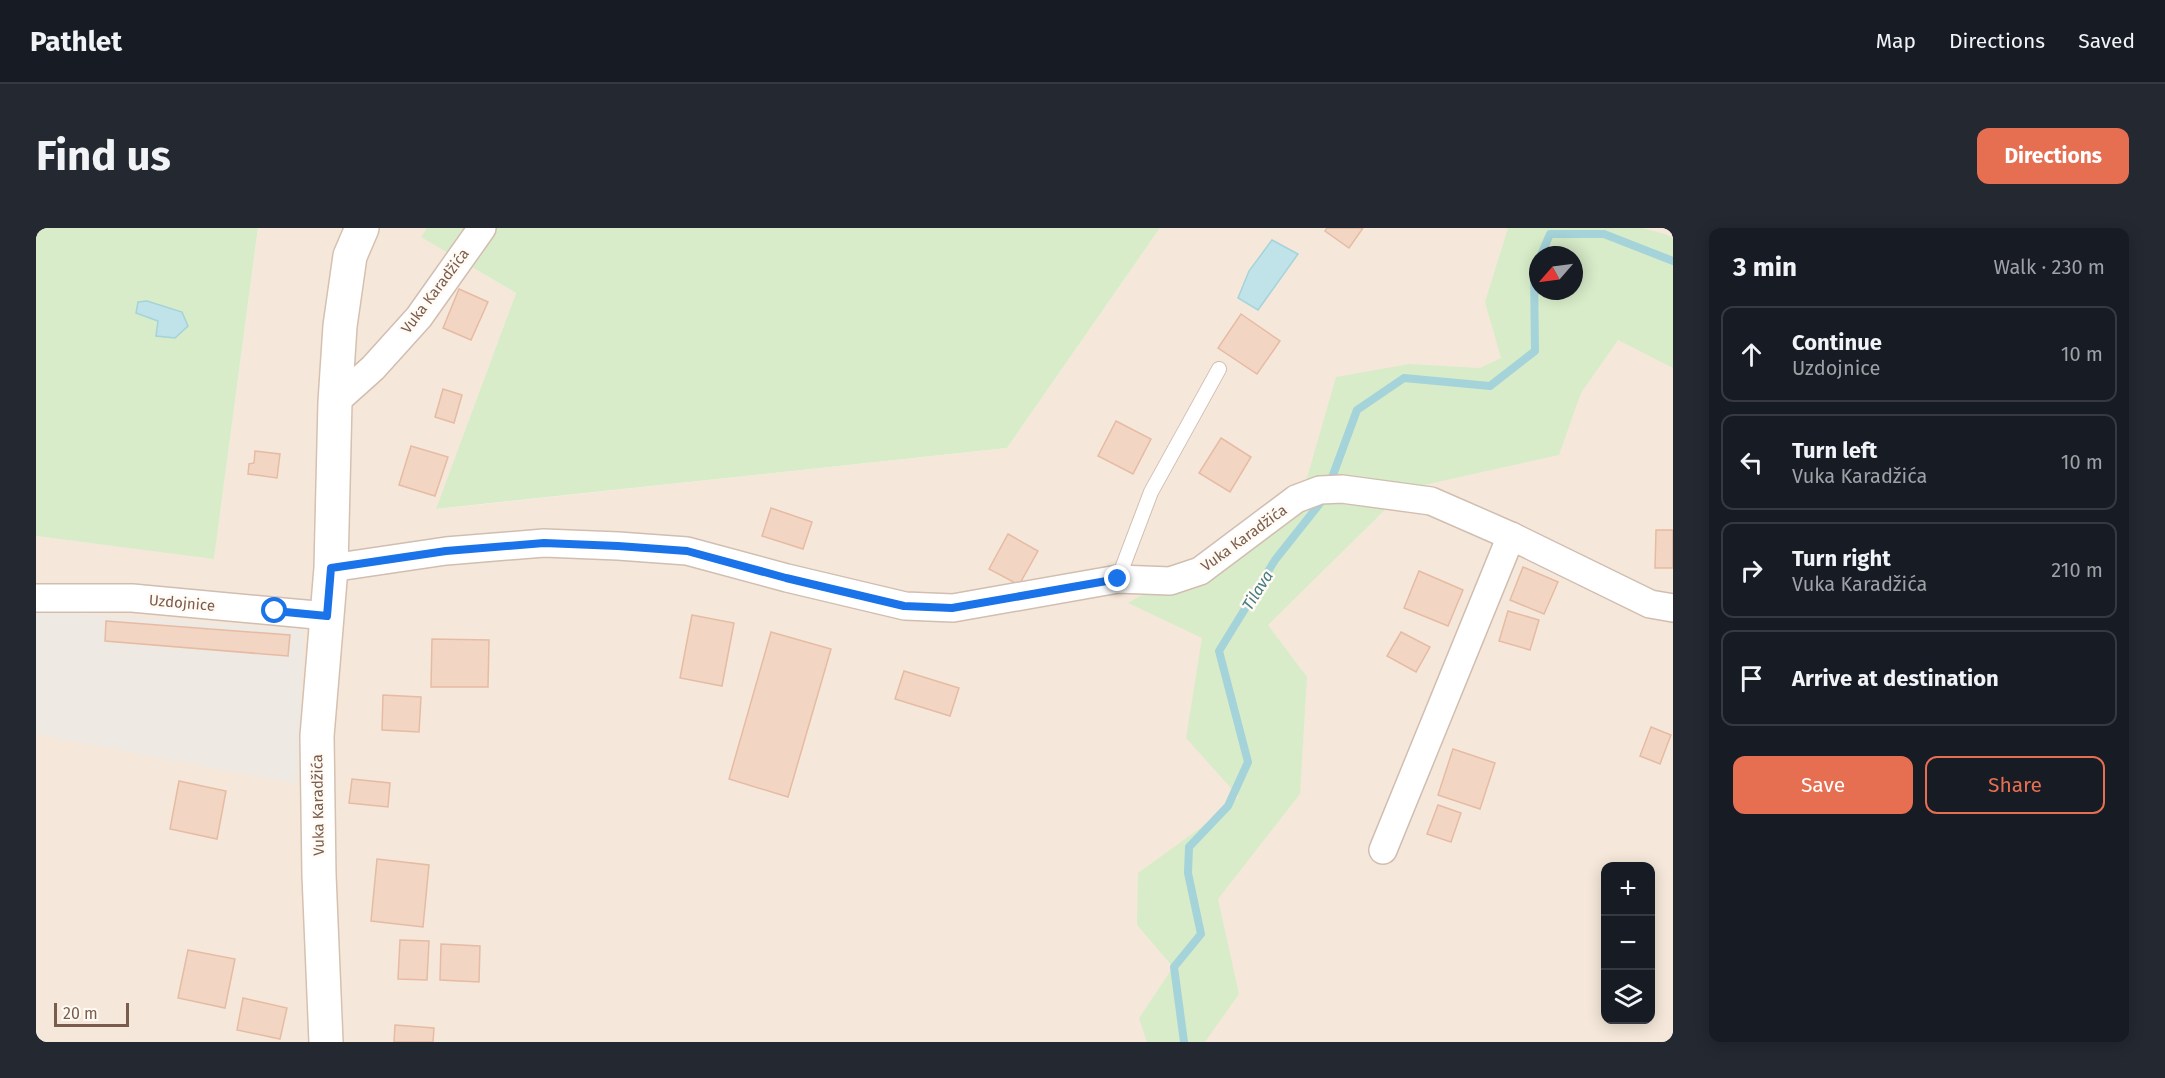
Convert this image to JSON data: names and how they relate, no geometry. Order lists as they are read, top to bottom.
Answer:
{
  "streets": {
    "street": ["Vuka Karadžića", "Uzdojnice"]
  },
  "crossings": [
    ["Vuka Karadžića", "Uzdojnice"]
  ],
  "water": ["Tilava"],
  "scale_bar": "20 m",
  "north": "bottom left",
  "page": {
    "header": "Pathlet",
    "nav": ["Map", "Directions", "Saved"],
    "buttons": [
      "Directions",
      ["Save", "Share"]
    ],
    "title": "Find us",
    "heading": ["3 min", "Walk · 230 m"],
    "list": [
      ["Continue", "Uzdojnice", "10 m"],
      ["Turn left", "Vuka Karadžića", "10 m"],
      ["Turn right", "Vuka Karadžića", "210 m"],
      "Arrive at destination"
    ],
    "map_buttons": ["+", "−"],
    "scale": "20 m"
  }
}
